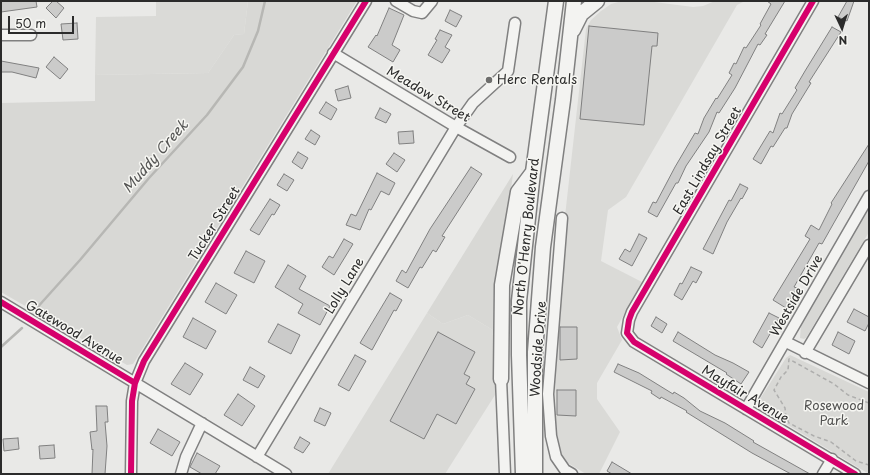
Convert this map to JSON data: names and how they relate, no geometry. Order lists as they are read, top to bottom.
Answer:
{
  "streets": {
    "highway": ["North O'Henry Boulevard"],
    "street": [
      "Meadow Street",
      "East Lindsay Street",
      "Tucker Street",
      "Lolly Lane",
      "Westside Drive",
      "Gatewood Avenue",
      "Woodside Drive",
      "Mayfair Avenue"
    ]
  },
  "crossings": [
    ["Meadow Street", "Tucker Street"],
    ["Meadow Street", "Lolly Lane"],
    ["East Lindsay Street", "Mayfair Avenue"],
    ["Tucker Street", "Gatewood Avenue"],
    ["Lolly Lane", "Gatewood Avenue"],
    ["Westside Drive", "Mayfair Avenue"]
  ],
  "water": ["Muddy Creek"],
  "parks": ["Rosewood Park"],
  "places": ["Herc Rentals"],
  "scale_bar": "50 m",
  "north": "bottom"
}
